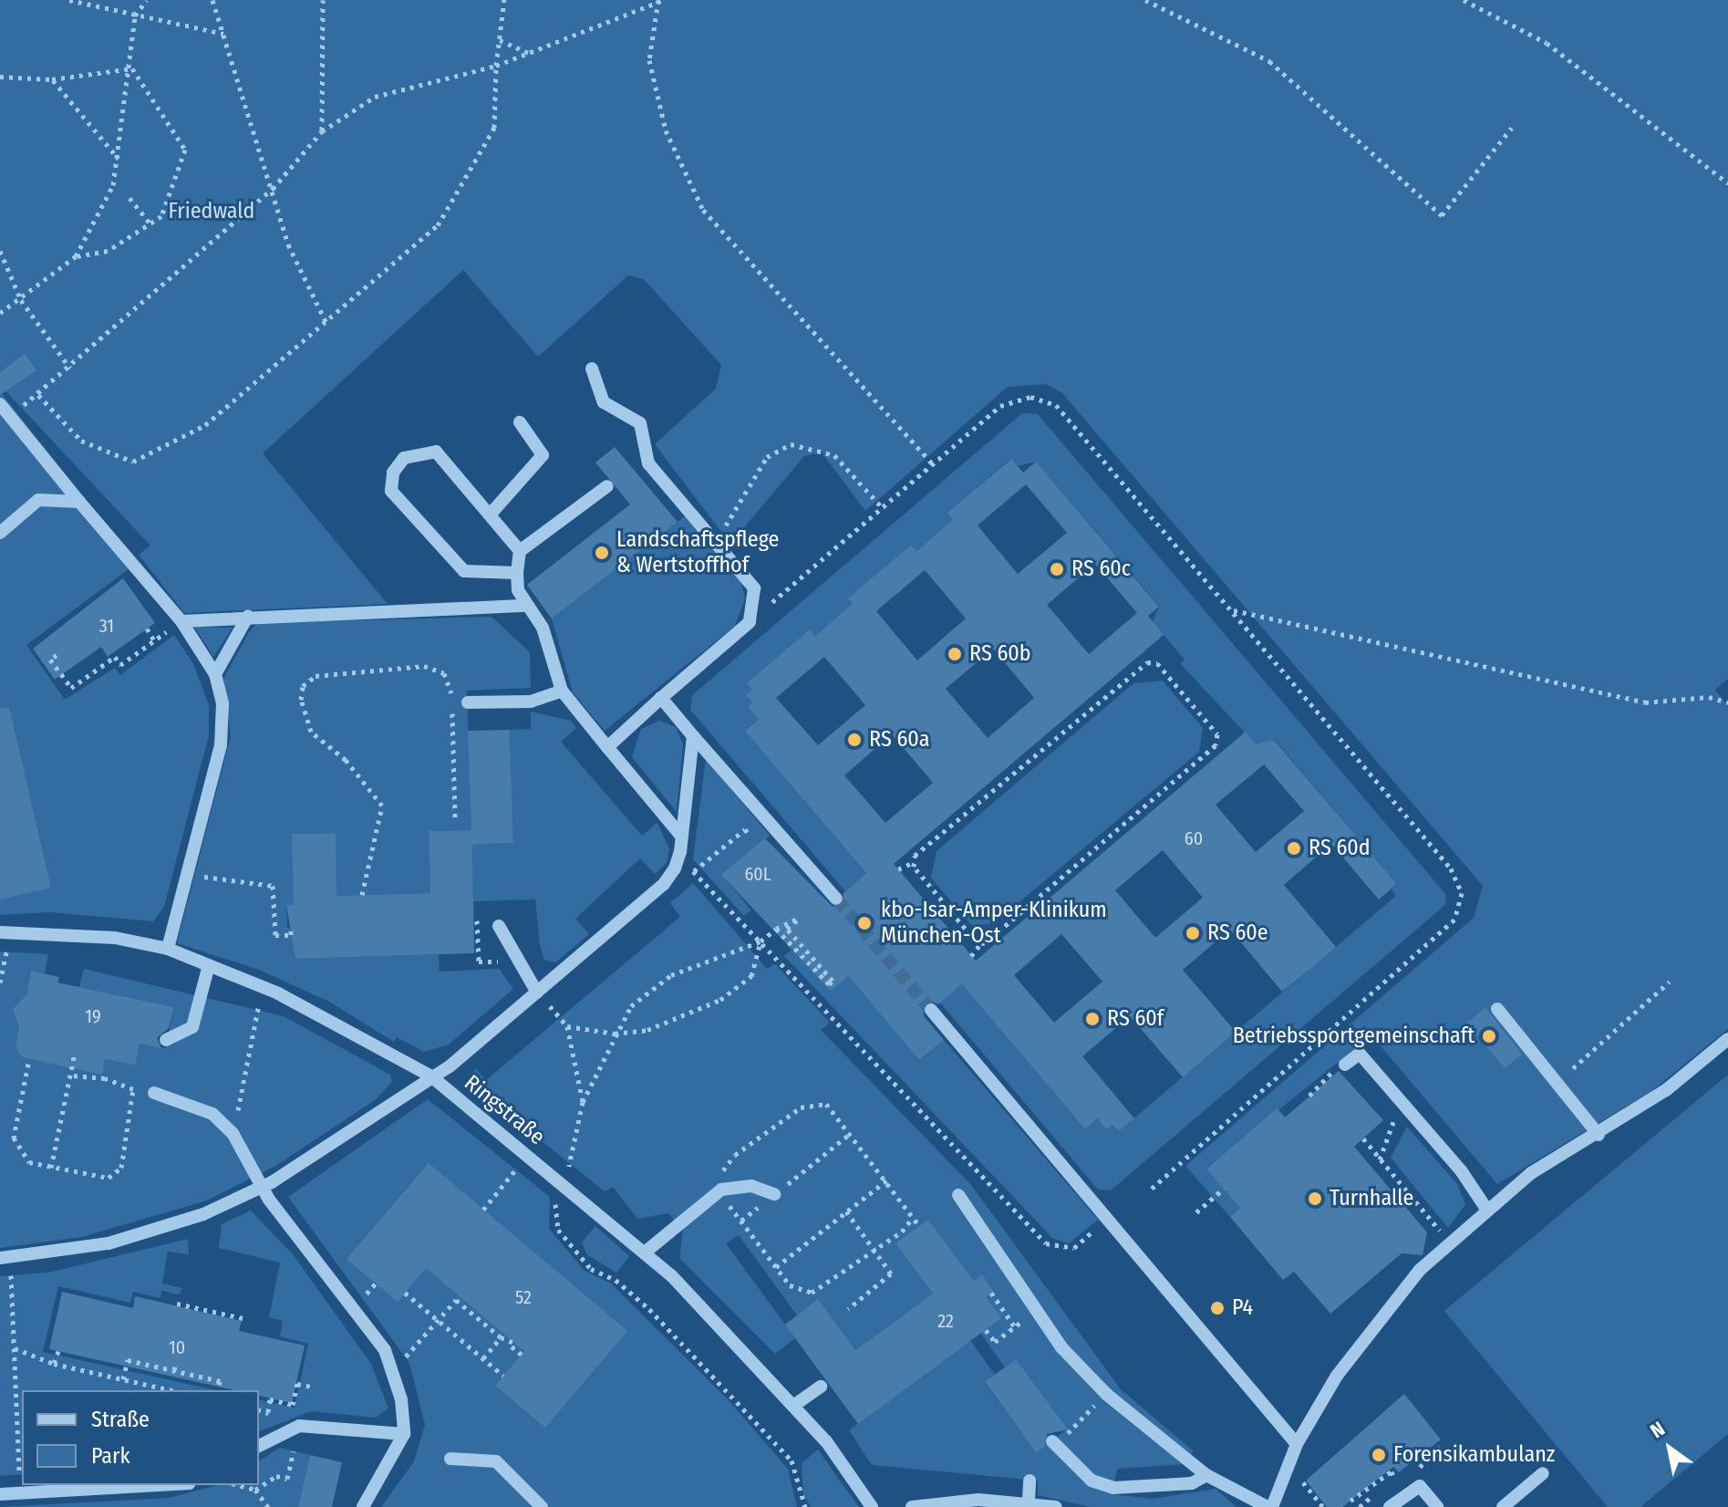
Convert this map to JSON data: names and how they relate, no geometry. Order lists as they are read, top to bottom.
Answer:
{
  "streets": {
    "lane": ["Ringstraße"]
  },
  "parks": ["Friedwald"],
  "places": [
    "Landschaftspflege & Wertstoffhof",
    "RS 60c",
    "RS 60b",
    "RS 60a",
    "RS 60d",
    "kbo-Isar-Amper-Klinikum München-Ost",
    "RS 60e",
    "RS 60f",
    "Betriebssportgemeinschaft",
    "Turnhalle",
    "P4",
    "Forensikambulanz"
  ],
  "house_numbers": [
    "31",
    "60",
    "60L",
    "19",
    "52",
    "22",
    "10"
  ],
  "legend": ["Straße", "Park"],
  "north": "top left"
}
